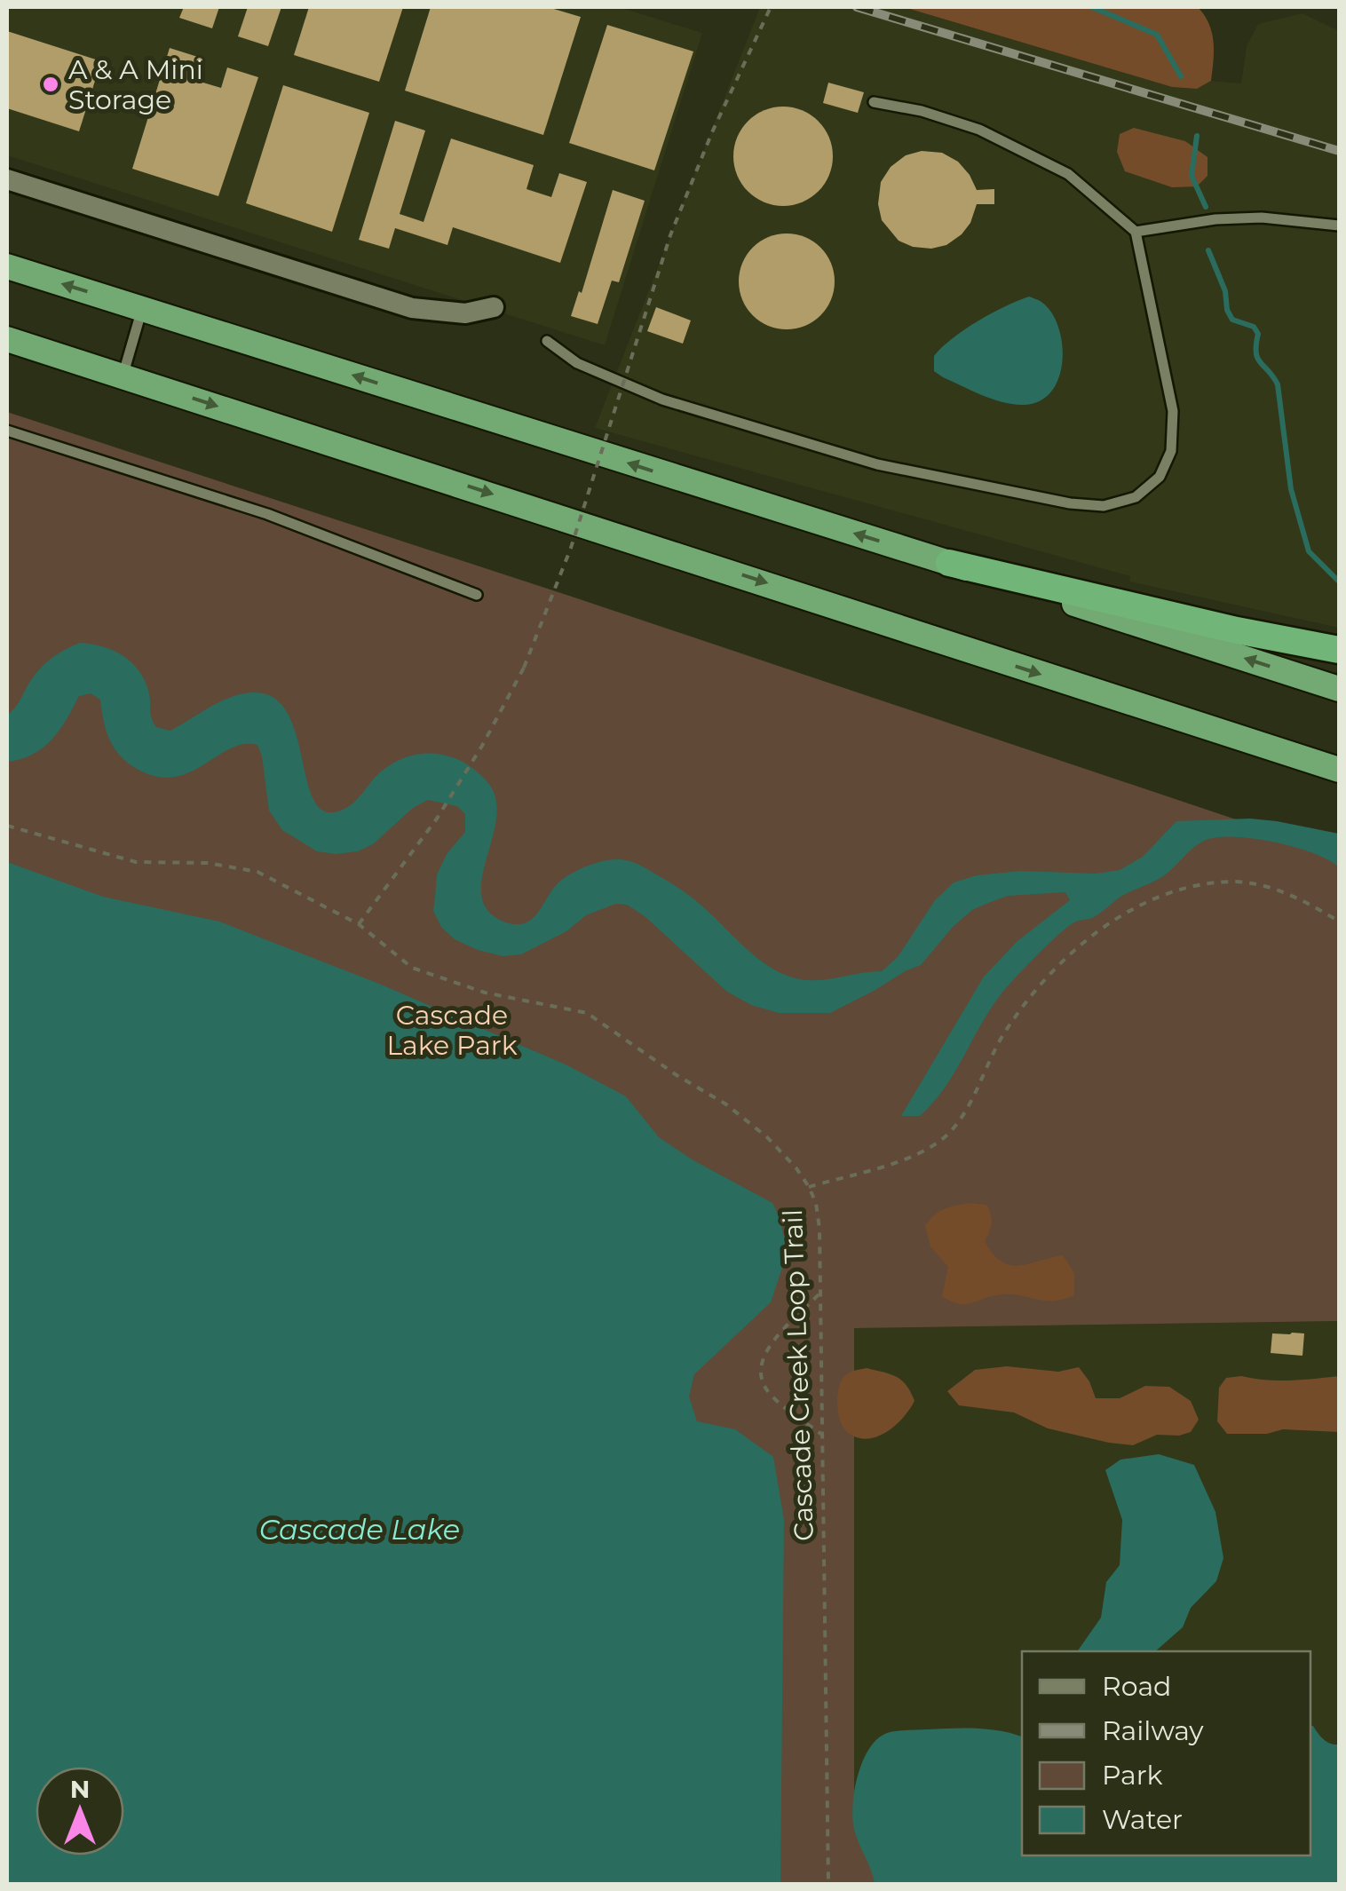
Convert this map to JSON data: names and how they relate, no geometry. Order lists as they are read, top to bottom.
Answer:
{
  "streets": {
    "path": ["Cascade Creek Loop Trail"]
  },
  "water": ["Cascade Lake"],
  "parks": ["Cascade Lake Park"],
  "places": ["A & A Mini Storage"],
  "legend": [
    "Road",
    "Railway",
    "Park",
    "Water"
  ],
  "north": "top"
}
